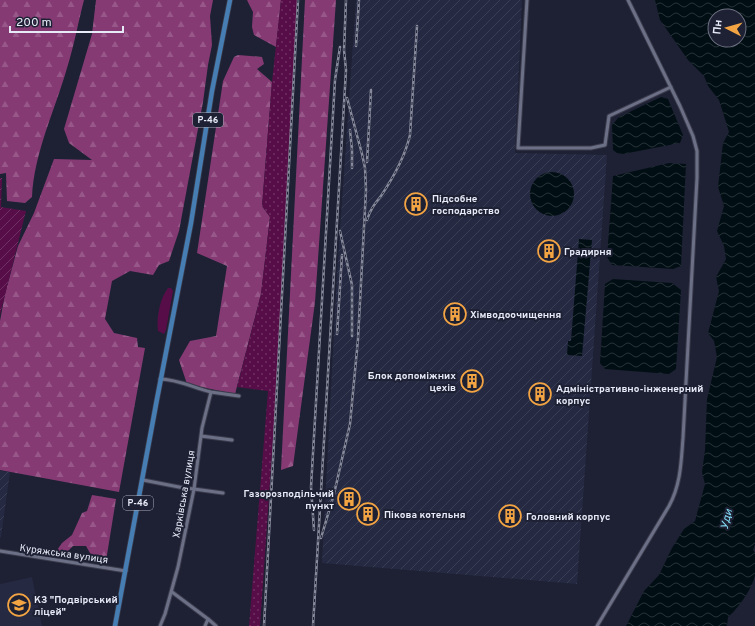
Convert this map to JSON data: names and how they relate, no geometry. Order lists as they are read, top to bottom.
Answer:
{
  "streets": {
    "main road": ["Р-46"],
    "street": ["Харківська вулиця", "Куряжська вулиця"]
  },
  "crossings": [
    ["Р-46", "Куряжська вулиця"]
  ],
  "water": ["Уди"],
  "places": {
    "building": [
      "Підсобне господарство",
      "Градирня",
      "Хімводоочищення",
      "Блок допоміжних цехів",
      "Адміністративно-інженерний корпус",
      "Газорозподільчий пункт",
      "Пікова котельня",
      "Головний корпус"
    ],
    "school or university": ["КЗ \"Подвірський ліцей\""]
  },
  "scale_bar": "200 m",
  "north": "left"
}
